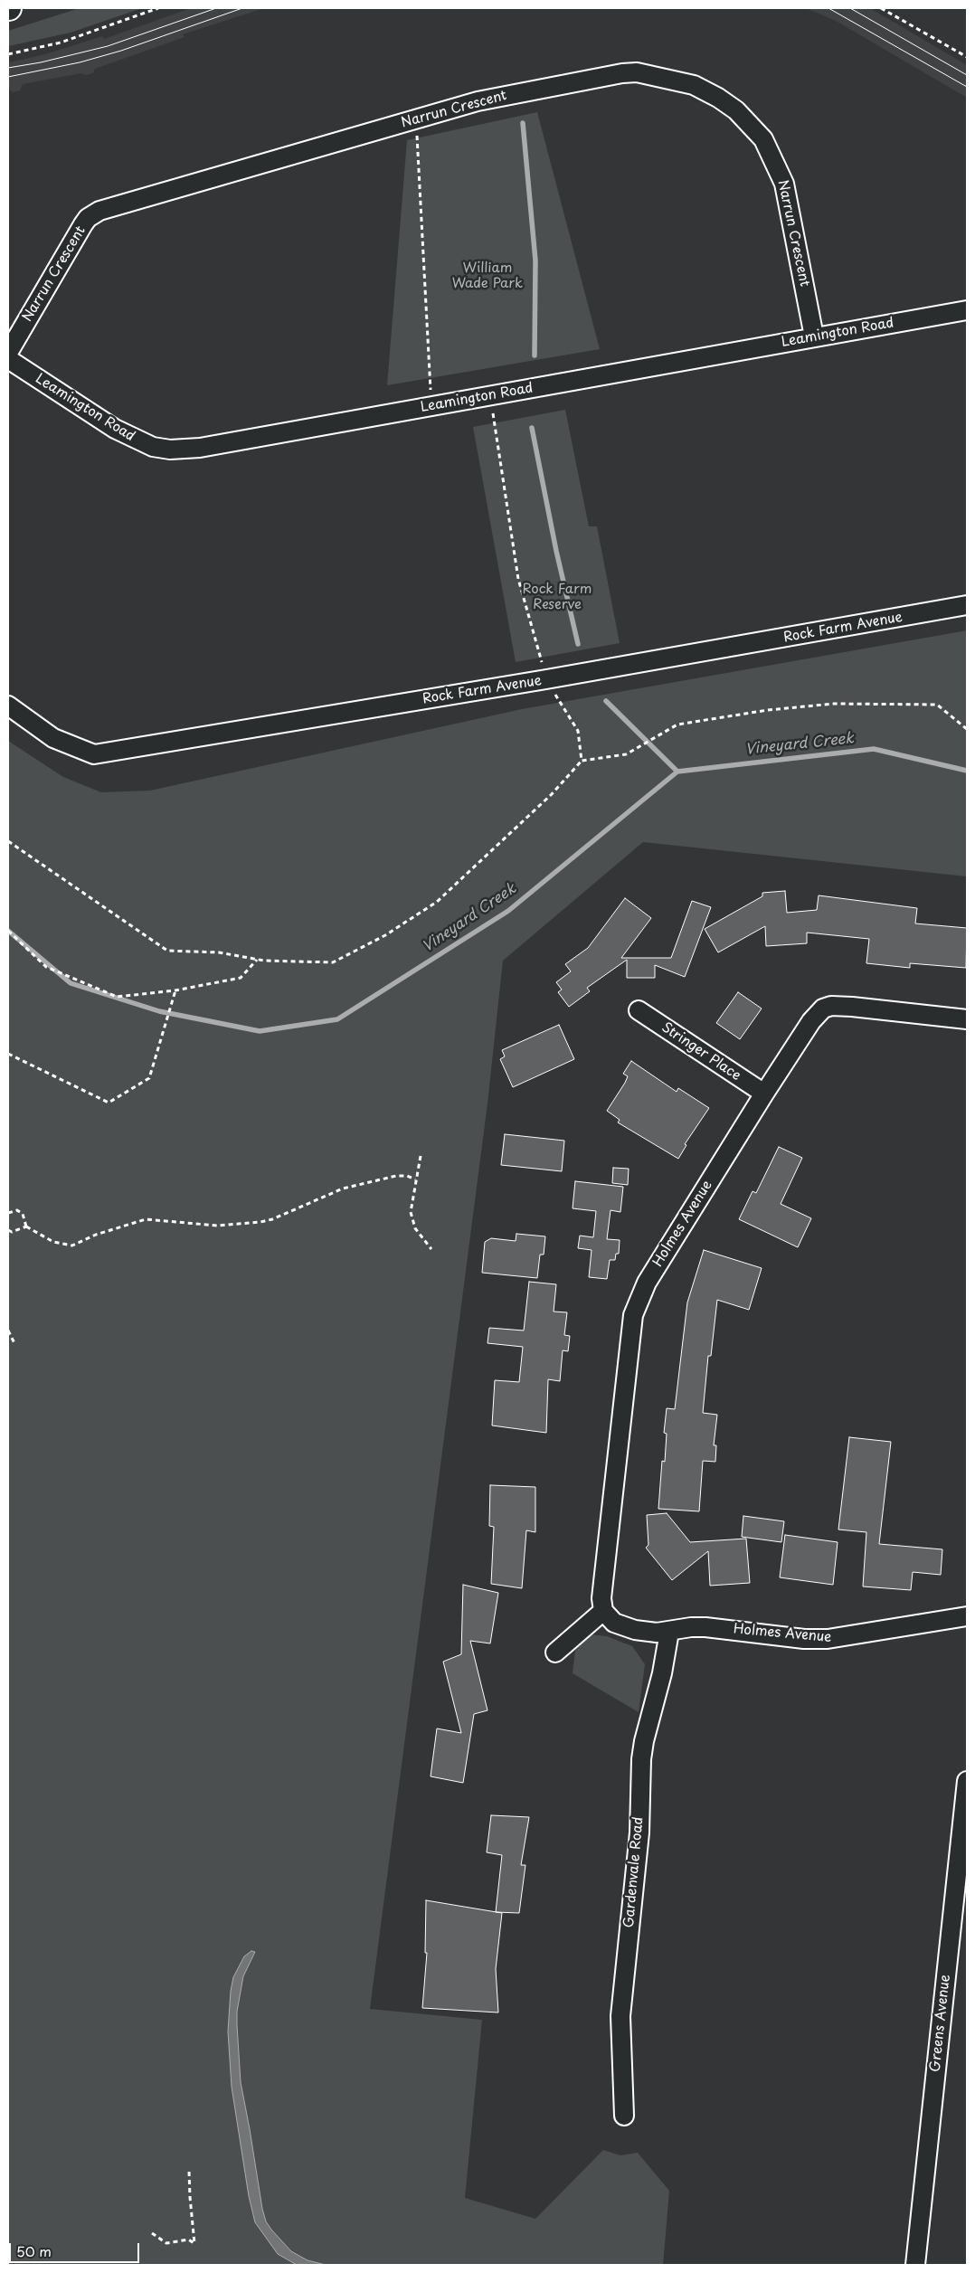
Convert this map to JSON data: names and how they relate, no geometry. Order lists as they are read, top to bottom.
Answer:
{
  "streets": {
    "street": [
      "Narrun Crescent",
      "Leamington Road",
      "Rock Farm Avenue",
      "Stringer Place",
      "Holmes Avenue",
      "Gardenvale Road",
      "Greens Avenue"
    ]
  },
  "crossings": [
    ["Narrun Crescent", "Leamington Road"],
    ["Stringer Place", "Holmes Avenue"],
    ["Holmes Avenue", "Gardenvale Road"]
  ],
  "water": ["Vineyard Creek"],
  "parks": ["William Wade Park", "Rock Farm Reserve"],
  "scale_bar": "50 m"
}
